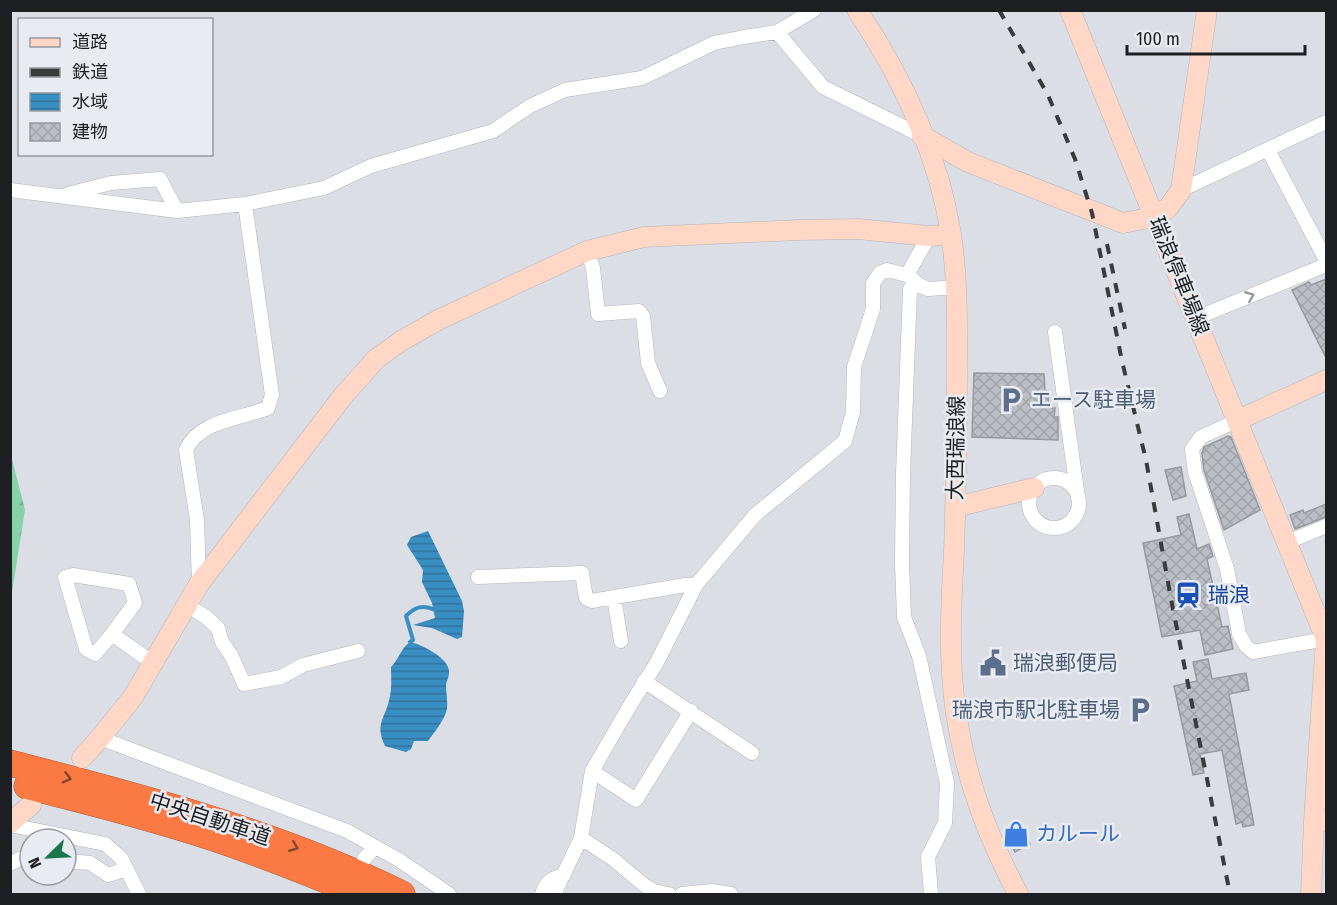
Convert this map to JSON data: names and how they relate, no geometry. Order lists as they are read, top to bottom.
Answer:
{
  "streets": {
    "highway": ["中央自動車道"],
    "street": ["瑞浪停車場線", "大西瑞浪線"]
  },
  "places": {
    "parking": ["エース駐車場", "瑞浪市駅北駐車場"],
    "station": ["瑞浪"],
    "public building": ["瑞浪郵便局"],
    "shop": ["カルール"]
  },
  "legend": [
    "道路",
    "鉄道",
    "水域",
    "建物"
  ],
  "scale_bar": "100 m",
  "north": "bottom left"
}
